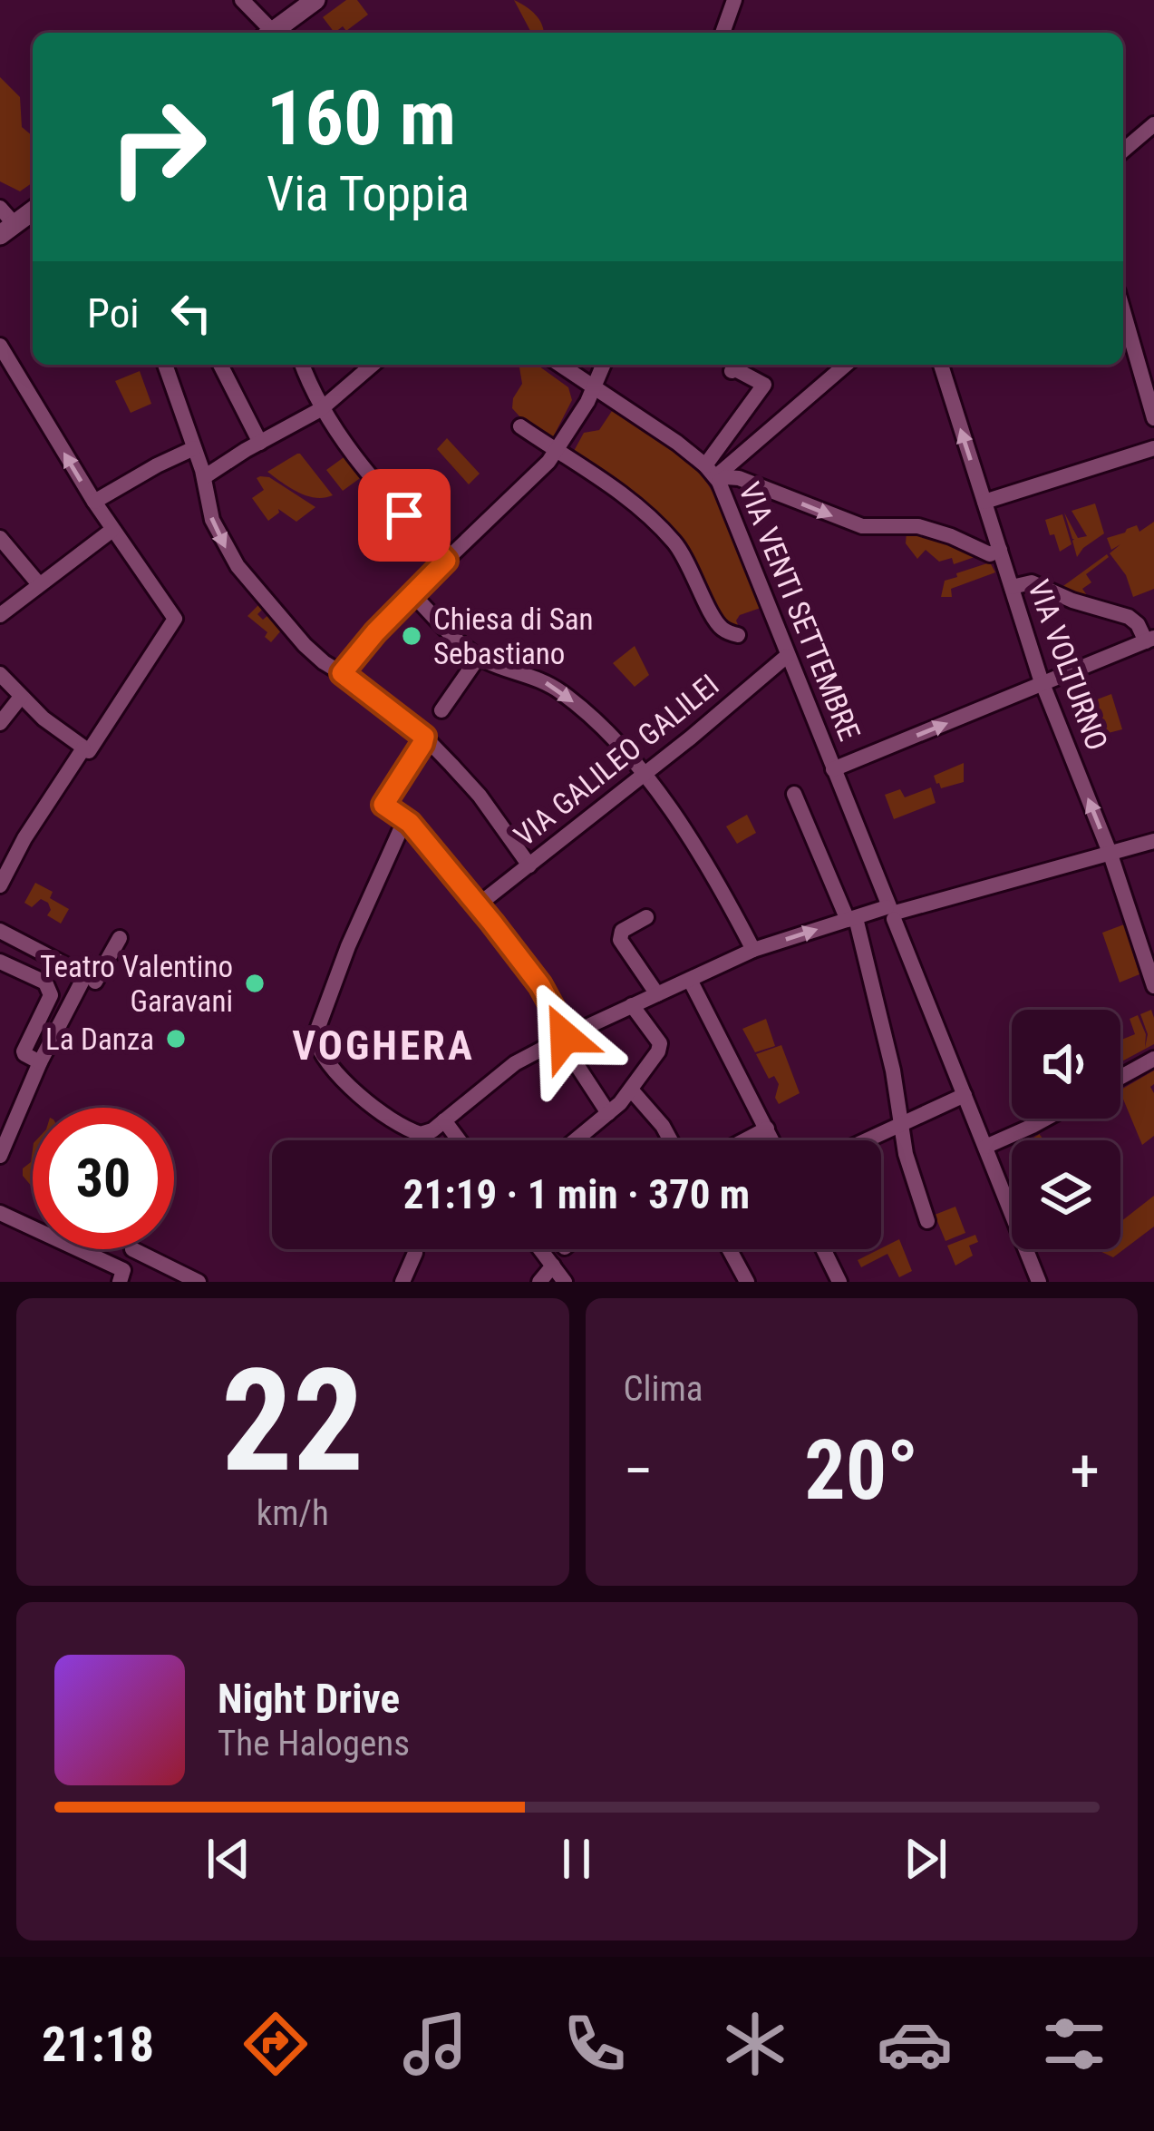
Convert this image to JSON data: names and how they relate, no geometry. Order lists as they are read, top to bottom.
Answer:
{
  "streets": {
    "street": ["VIA VENTI SETTEMBRE", "VIA VOLTURNO", "VIA GALILEO GALILEI"]
  },
  "crossings": [
    ["VIA VENTI SETTEMBRE", "VIA GALILEO GALILEI"]
  ],
  "one_way": ["VIA VOLTURNO"],
  "districts": ["VOGHERA"],
  "places": ["Chiesa di San Sebastiano", "Teatro Valentino Garavani", "La Danza"],
  "page": {
    "turn": ["160 m", "Via Toppia"],
    "then": "Poi",
    "limit": "30",
    "trip": "21:19 · 1 min · 370 m",
    "tile": [
      ["22", "km/h"],
      "Clima"
    ],
    "heat": ["−", "20°", "+"],
    "song": ["Night Drive", "The Halogens"],
    "tabs": "21:18"
  }
}
